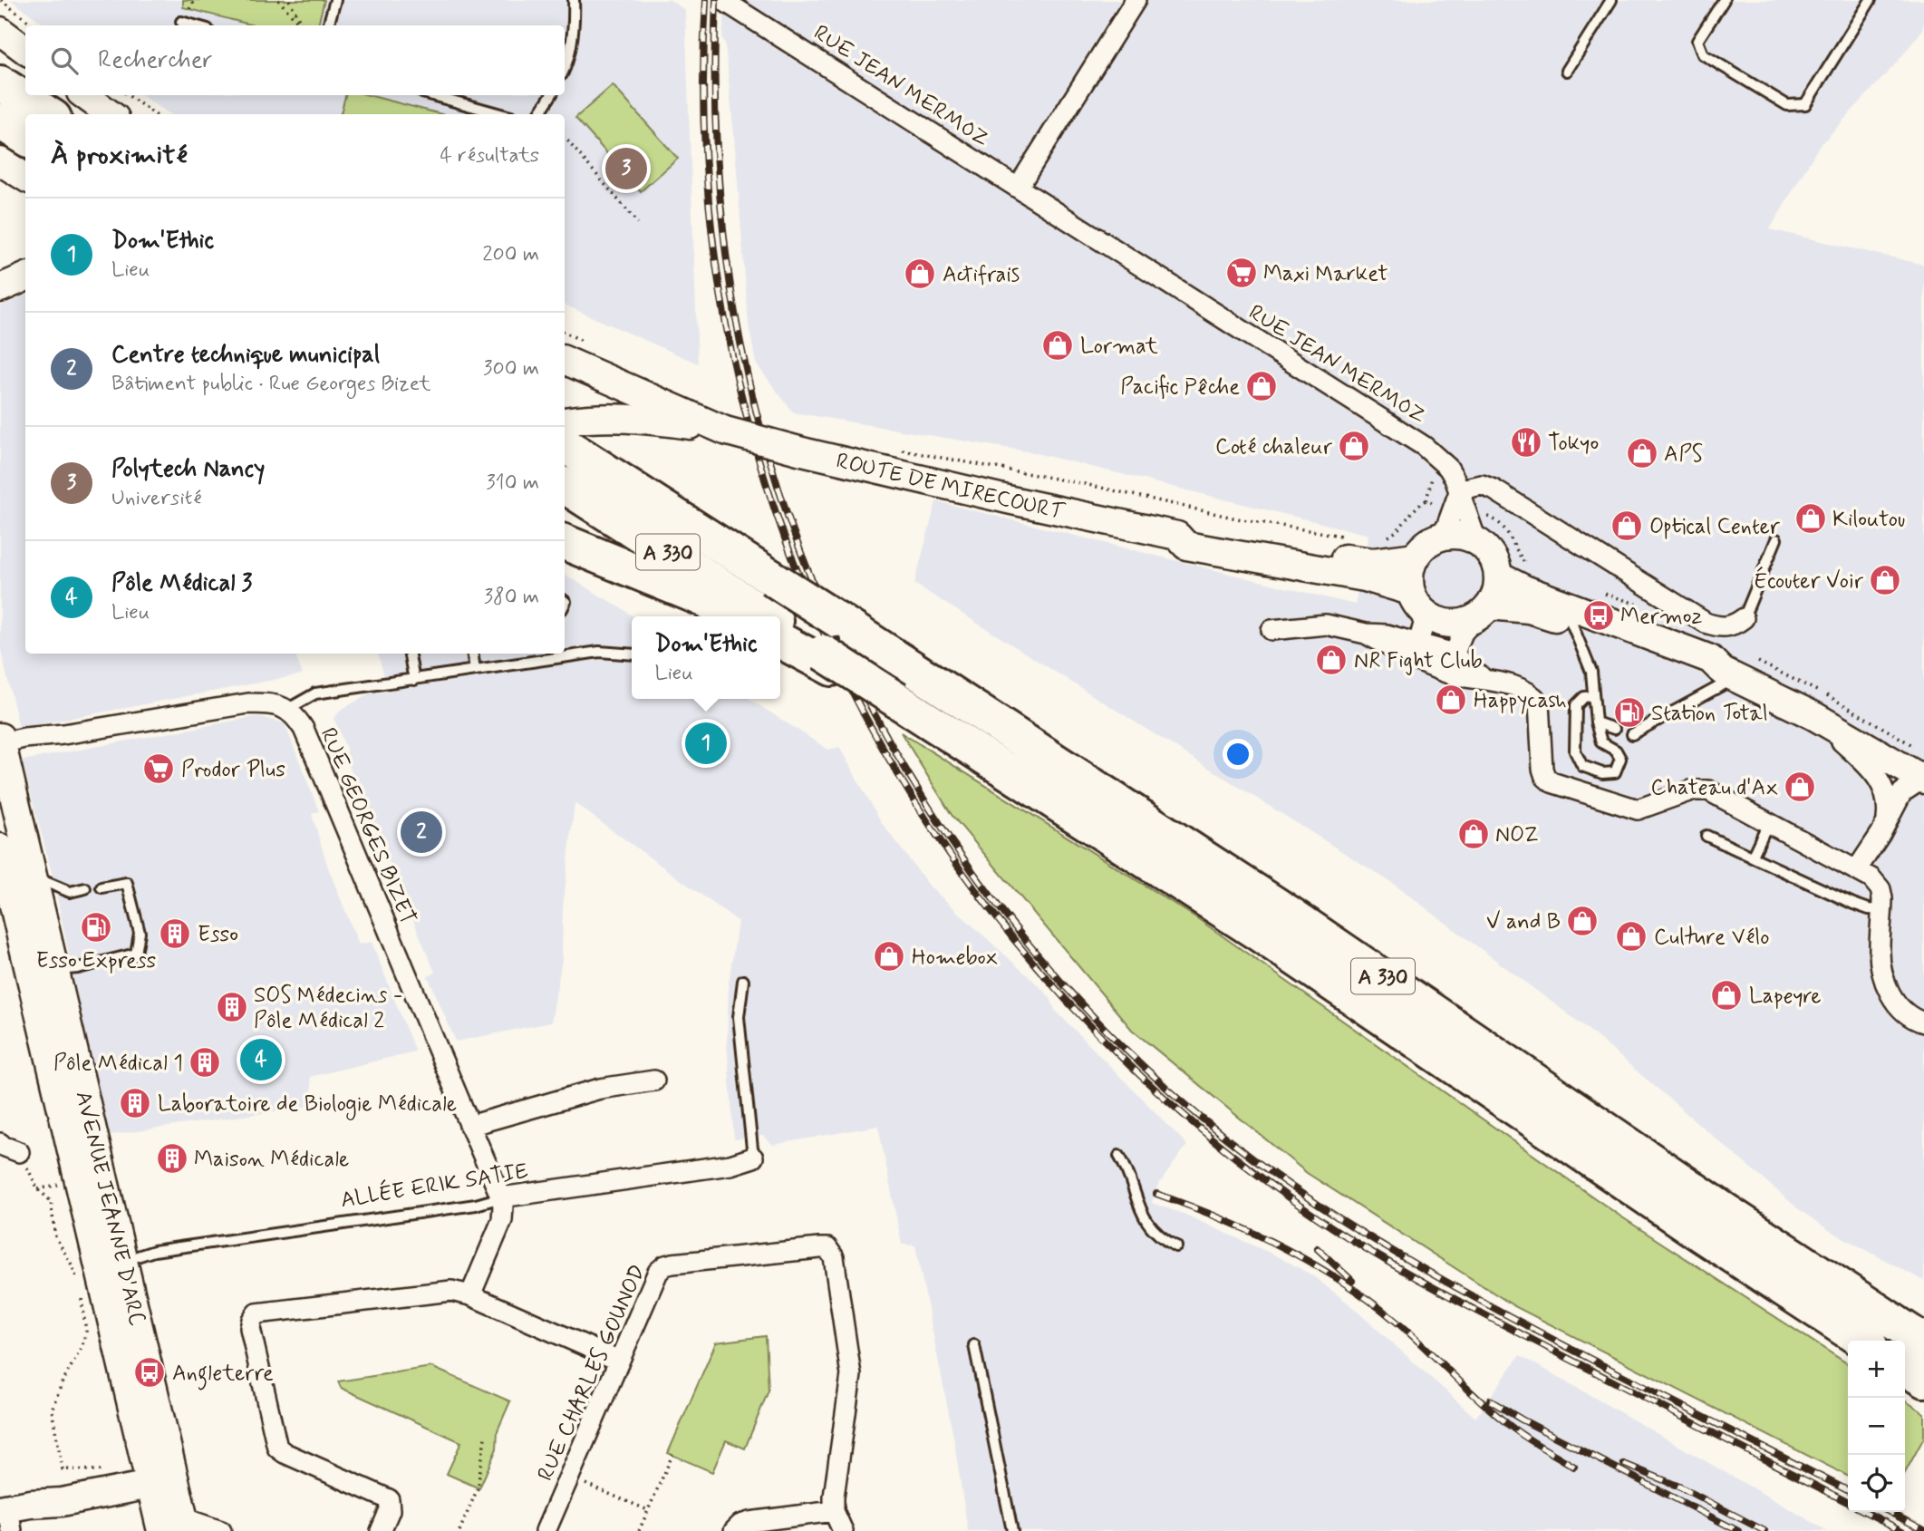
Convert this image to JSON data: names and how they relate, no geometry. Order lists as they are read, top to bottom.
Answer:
{
  "streets": {
    "highway": ["A 330"],
    "main road": ["ROUTE DE MIRECOURT", "AVENUE JEANNE D'ARC"],
    "street": [
      "RUE JEAN MERMOZ",
      "RUE GEORGES BIZET",
      "ALLÉE ERIK SATIE",
      "RUE CHARLES GOUNOD"
    ]
  },
  "crossings": [
    ["RUE JEAN MERMOZ", "ROUTE DE MIRECOURT"],
    ["RUE GEORGES BIZET", "ALLÉE ERIK SATIE"],
    ["ALLÉE ERIK SATIE", "AVENUE JEANNE D'ARC"]
  ],
  "places": {
    "supermarket": ["Maxi Market", "Prodor Plus"],
    "shop": [
      "Actifrais",
      "Lormat",
      "Pacific Pêche",
      "Coté chaleur",
      "APS",
      "Kiloutou",
      "Optical Center",
      "Écouter Voir",
      "NR Fight Club",
      "Happycash",
      "Chateau d'Ax",
      "NOZ",
      "V and B",
      "Culture Vélo",
      "Homebox",
      "Lapeyre"
    ],
    "restaurant": ["Tokyo"],
    "bus stop": ["Mermoz", "Angleterre"],
    "fuel station": ["Station Total", "Esso Express"],
    "building": [
      "Esso",
      "SOS Médecins - Pôle Médical 2",
      "Pôle Médical 1",
      "Laboratoire de Biologie Médicale",
      "Maison Médicale"
    ]
  },
  "page": {
    "search": "Rechercher",
    "heading": ["À proximité", "4 résultats"],
    "pins": [
      "3",
      "1",
      "2",
      "4"
    ],
    "list": [
      {
        "mark": "1",
        "name": "Dom'Ethic",
        "note": "Lieu",
        "value": "200 m"
      },
      {
        "mark": "2",
        "name": "Centre technique municipal",
        "note": "Bâtiment public · Rue Georges Bizet",
        "value": "300 m"
      },
      {
        "mark": "3",
        "name": "Polytech Nancy",
        "note": "Université",
        "value": "310 m"
      },
      {
        "mark": "4",
        "name": "Pôle Médical 3",
        "note": "Lieu",
        "value": "380 m"
      }
    ],
    "popup": ["Dom'Ethic", "Lieu"],
    "map_buttons": ["+", "−"]
  }
}
